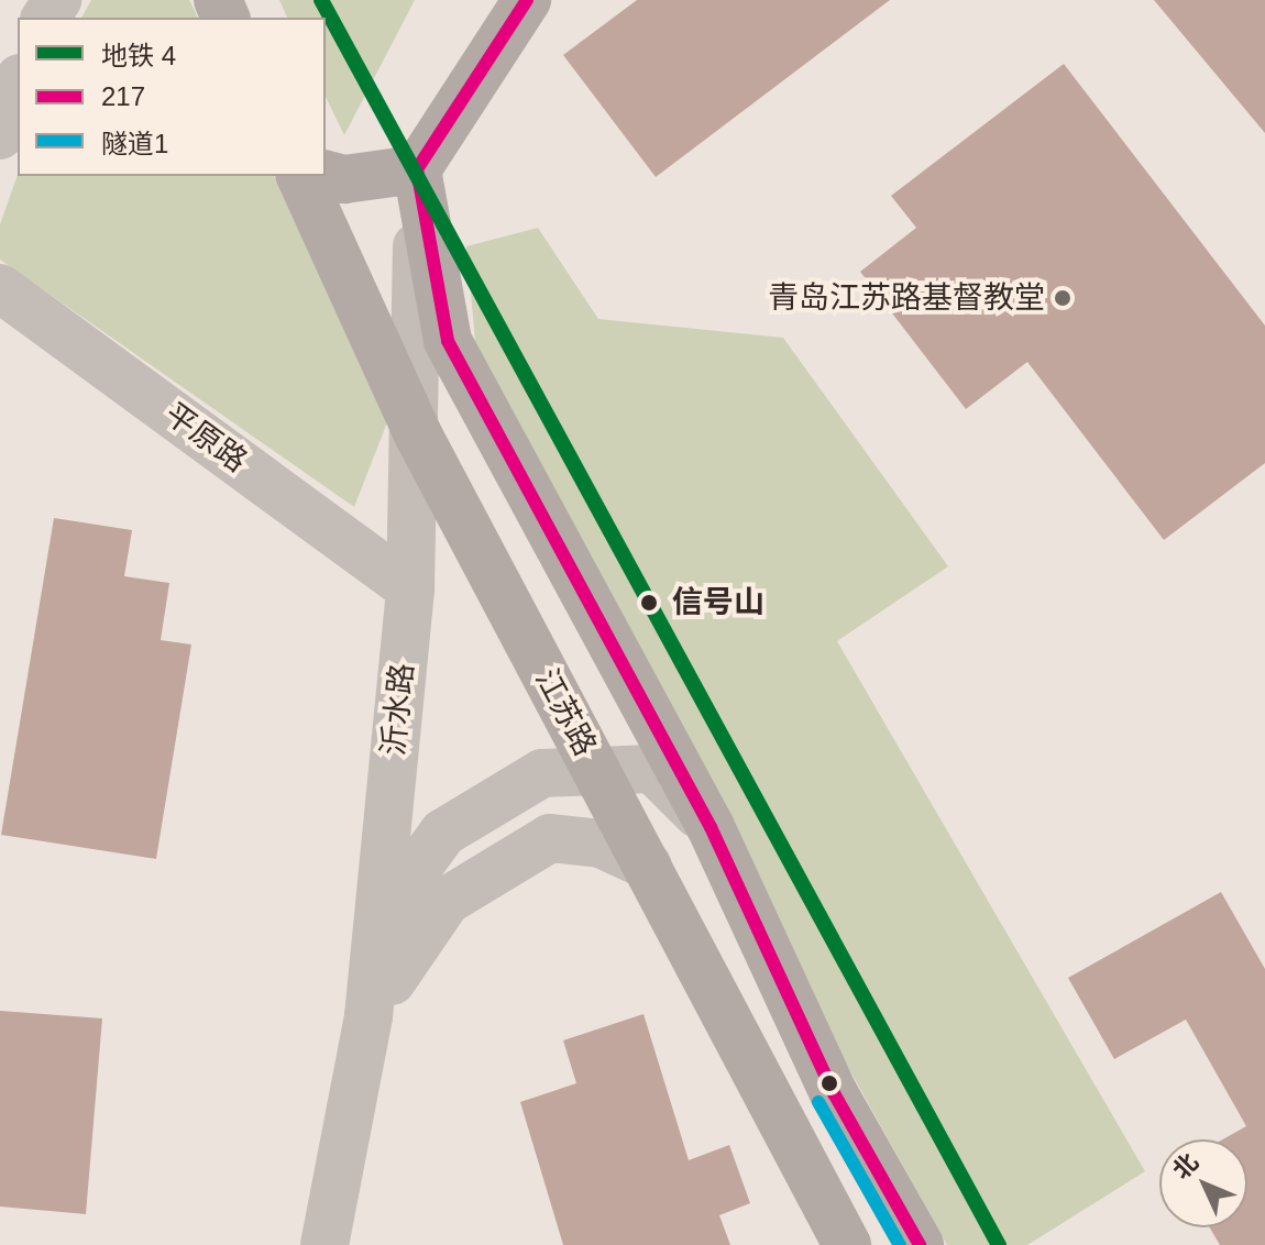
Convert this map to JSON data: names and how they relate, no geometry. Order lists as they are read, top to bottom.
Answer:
{
  "streets": {
    "main road": ["江苏路"],
    "street": ["平原路", "沂水路"]
  },
  "crossings": [
    ["平原路", "沂水路"],
    ["沂水路", "江苏路"]
  ],
  "places": ["青岛江苏路基督教堂", "信号山"],
  "lines": ["metro line 4", "transit line 217", "transit line 隧道1"],
  "legend": ["地铁 4", "217", "隧道1"],
  "north": "top left"
}
